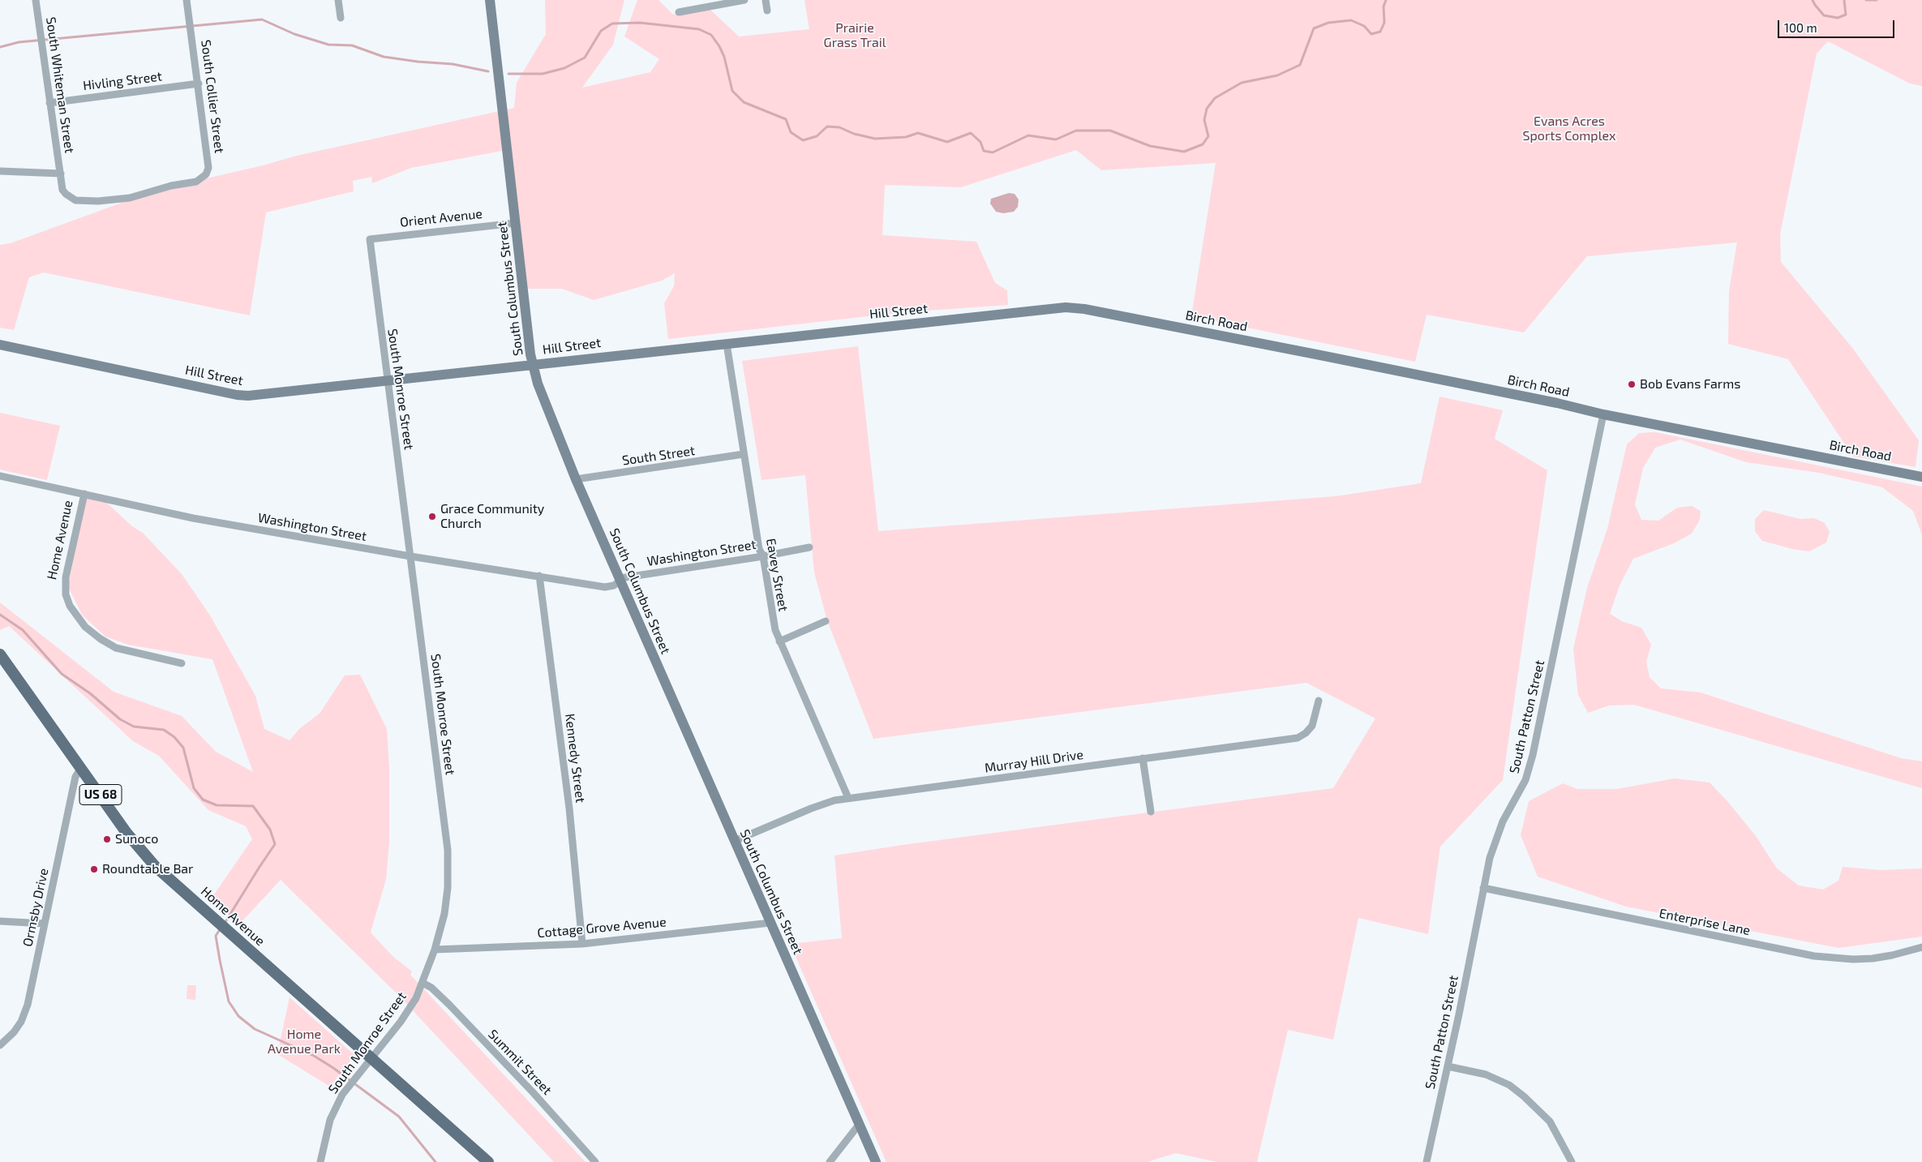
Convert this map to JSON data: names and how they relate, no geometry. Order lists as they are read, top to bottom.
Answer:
{
  "streets": {
    "main road": ["Home Avenue", "US 68"],
    "street": [
      "Hivling Street",
      "South Whiteman Street",
      "South Collier Street",
      "Orient Avenue",
      "South Columbus Street",
      "Hill Street",
      "Birch Road",
      "South Monroe Street",
      "South Street",
      "Washington Street",
      "Eavey Street",
      "South Patton Street",
      "Kennedy Street",
      "Murray Hill Drive",
      "Ormsby Drive",
      "Enterprise Lane",
      "Cottage Grove Avenue",
      "Summit Street"
    ]
  },
  "crossings": [
    ["Hivling Street", "South Whiteman Street"],
    ["Hivling Street", "South Collier Street"],
    ["South Whiteman Street", "South Collier Street"],
    ["Orient Avenue", "South Columbus Street"],
    ["Orient Avenue", "South Monroe Street"],
    ["South Columbus Street", "Hill Street"],
    ["South Columbus Street", "South Street"],
    ["South Columbus Street", "Washington Street"],
    ["South Columbus Street", "Murray Hill Drive"],
    ["South Columbus Street", "Cottage Grove Avenue"],
    ["Hill Street", "Birch Road"],
    ["Hill Street", "South Monroe Street"],
    ["Hill Street", "Eavey Street"],
    ["Birch Road", "South Patton Street"],
    ["South Monroe Street", "Washington Street"],
    ["South Monroe Street", "Home Avenue"],
    ["South Monroe Street", "Cottage Grove Avenue"],
    ["South Monroe Street", "Summit Street"],
    ["South Street", "Eavey Street"],
    ["Washington Street", "Home Avenue"],
    ["Washington Street", "Eavey Street"],
    ["Washington Street", "Kennedy Street"],
    ["Home Avenue", "Ormsby Drive"],
    ["Eavey Street", "Murray Hill Drive"],
    ["South Patton Street", "Enterprise Lane"],
    ["Kennedy Street", "Cottage Grove Avenue"]
  ],
  "parks": ["Prairie Grass Trail", "Evans Acres Sports Complex", "Home Avenue Park"],
  "places": [
    "Bob Evans Farms",
    "Grace Community Church",
    "Sunoco",
    "Roundtable Bar"
  ],
  "scale_bar": "100 m"
}
